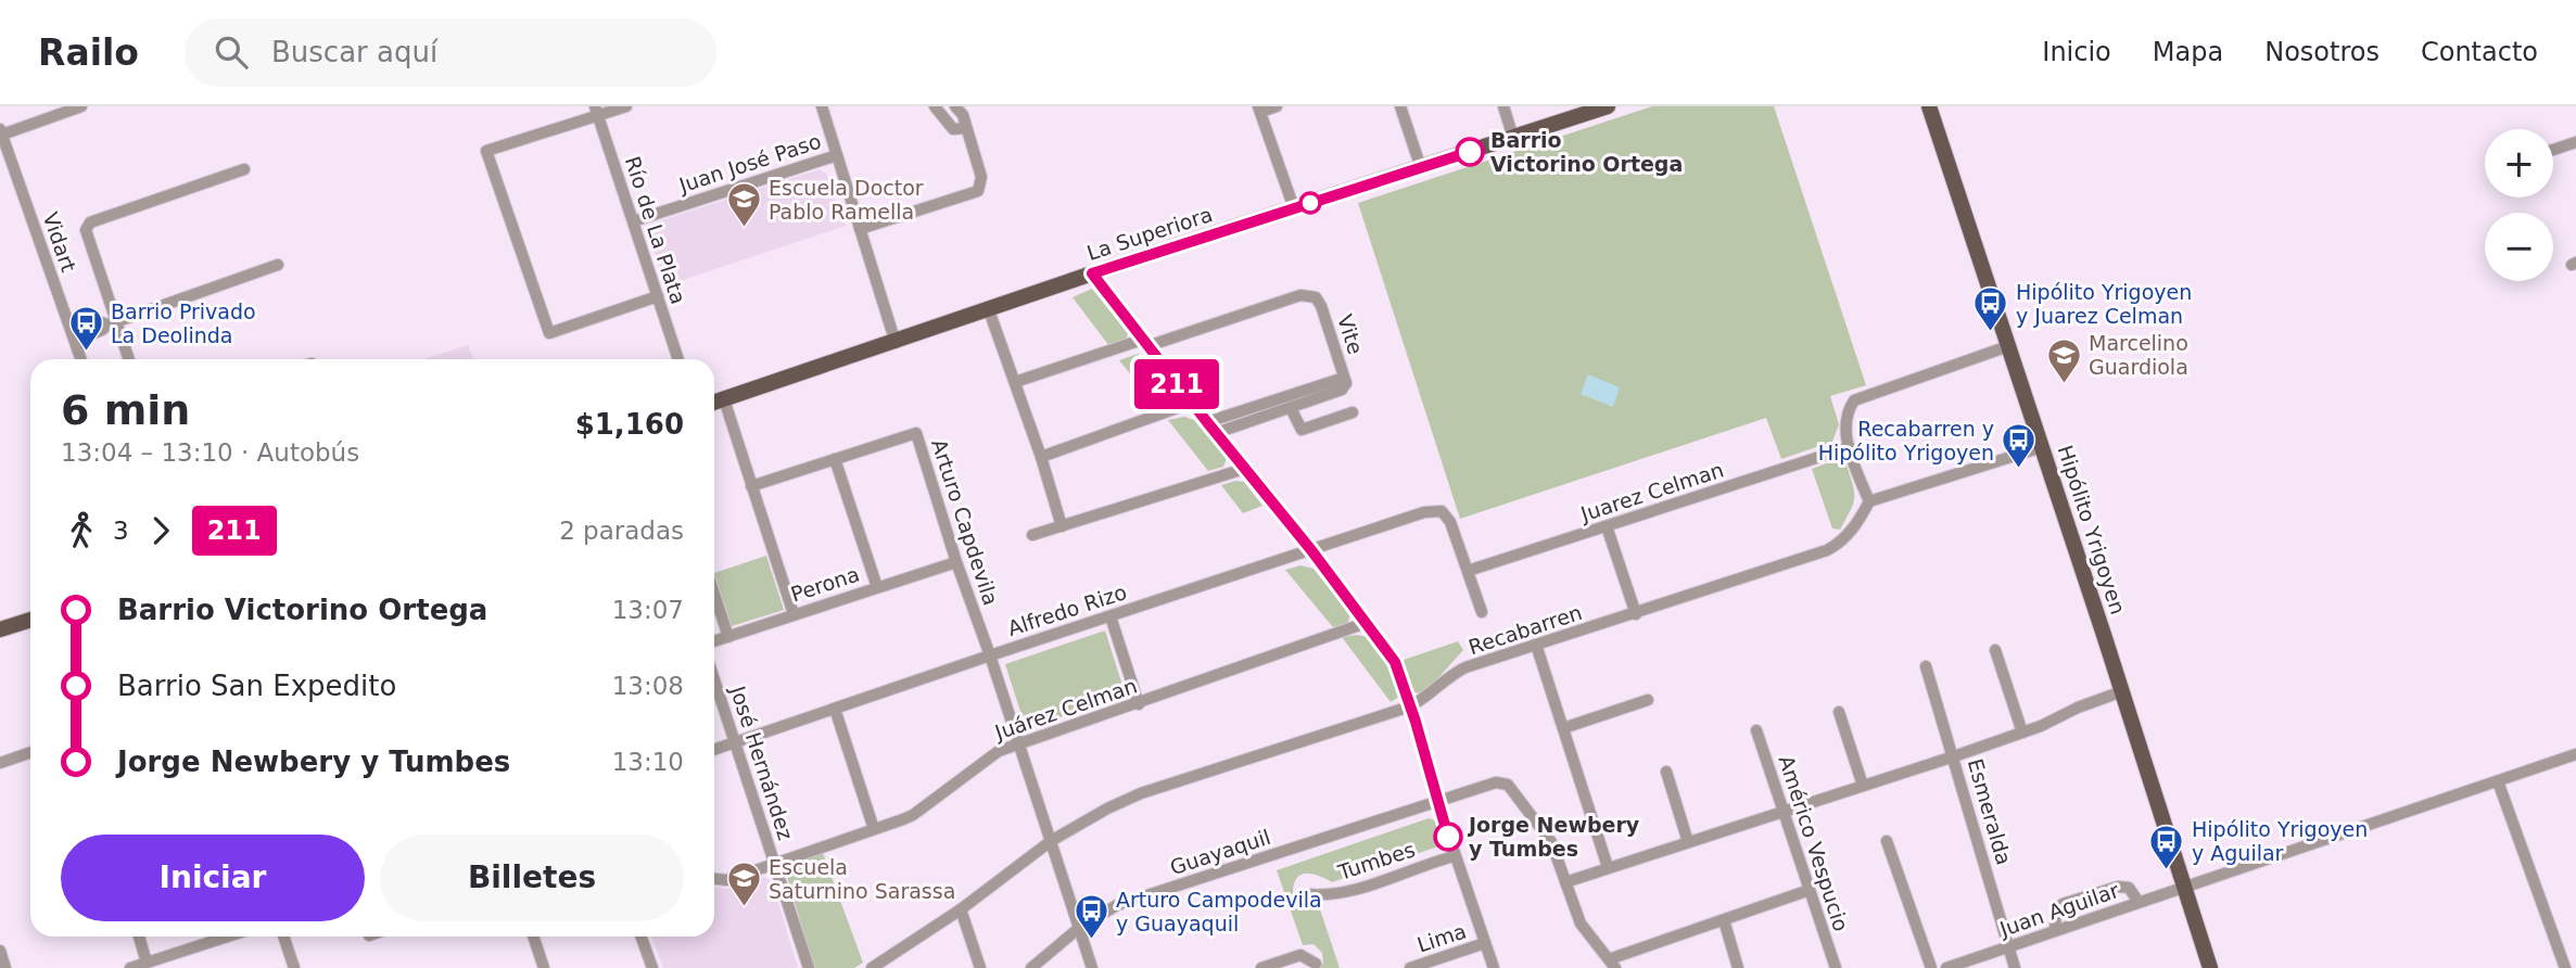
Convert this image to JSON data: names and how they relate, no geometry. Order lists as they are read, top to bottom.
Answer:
{
  "streets": {
    "main road": ["La Superiora", "Hipólito Yrigoyen"],
    "street": [
      "Juan José Paso",
      "Río de La Plata",
      "Vidart",
      "Vite",
      "Juarez Celman",
      "Arturo Capdevila",
      "Perona",
      "Alfredo Rizo",
      "Recabarren",
      "Juárez Celman",
      "José Hernández",
      "Esmeralda",
      "Américo Vespucio",
      "Guayaquil",
      "Tumbes",
      "Juan Aguilar",
      "Lima"
    ]
  },
  "crossings": [
    ["Juan José Paso", "Río de La Plata"],
    ["Juarez Celman", "Alfredo Rizo"],
    ["Arturo Capdevila", "Perona"],
    ["Arturo Capdevila", "Alfredo Rizo"],
    ["Arturo Capdevila", "Recabarren"],
    ["Arturo Capdevila", "Juárez Celman"],
    ["Arturo Capdevila", "Guayaquil"],
    ["Hipólito Yrigoyen", "Juan Aguilar"],
    ["Alfredo Rizo", "José Hernández"],
    ["Juárez Celman", "José Hernández"],
    ["Esmeralda", "Juan Aguilar"]
  ],
  "places": {
    "other": ["Barrio Victorino Ortega", "Jorge Newbery y Tumbes"],
    "school or university": ["Escuela Doctor Pablo Ramella", "Marcelino Guardiola", "Escuela Saturnino Sarassa"],
    "bus stop": [
      "Hipólito Yrigoyen y Juarez Celman",
      "Barrio Privado La Deolinda",
      "Recabarren y Hipólito Yrigoyen",
      "Hipólito Yrigoyen y Aguilar",
      "Arturo Campodevila y Guayaquil"
    ]
  },
  "lines": ["bus line 211"],
  "page": {
    "header": "Railo",
    "search": "Buscar aquí",
    "nav": [
      "Inicio",
      "Mapa",
      "Nosotros",
      "Contacto"
    ],
    "on_map": "211",
    "map_buttons": ["+", "−"],
    "heading": ["6 min", "13:04 – 13:10 · Autobús", "$1,160"],
    "legs": ["3", "211", "2 paradas"],
    "list": [
      {
        "name": "Barrio Victorino Ortega",
        "value": "13:07"
      },
      {
        "name": "Barrio San Expedito",
        "value": "13:08"
      },
      {
        "name": "Jorge Newbery y Tumbes",
        "value": "13:10"
      }
    ],
    "buttons": ["Iniciar", "Billetes"]
  }
}
